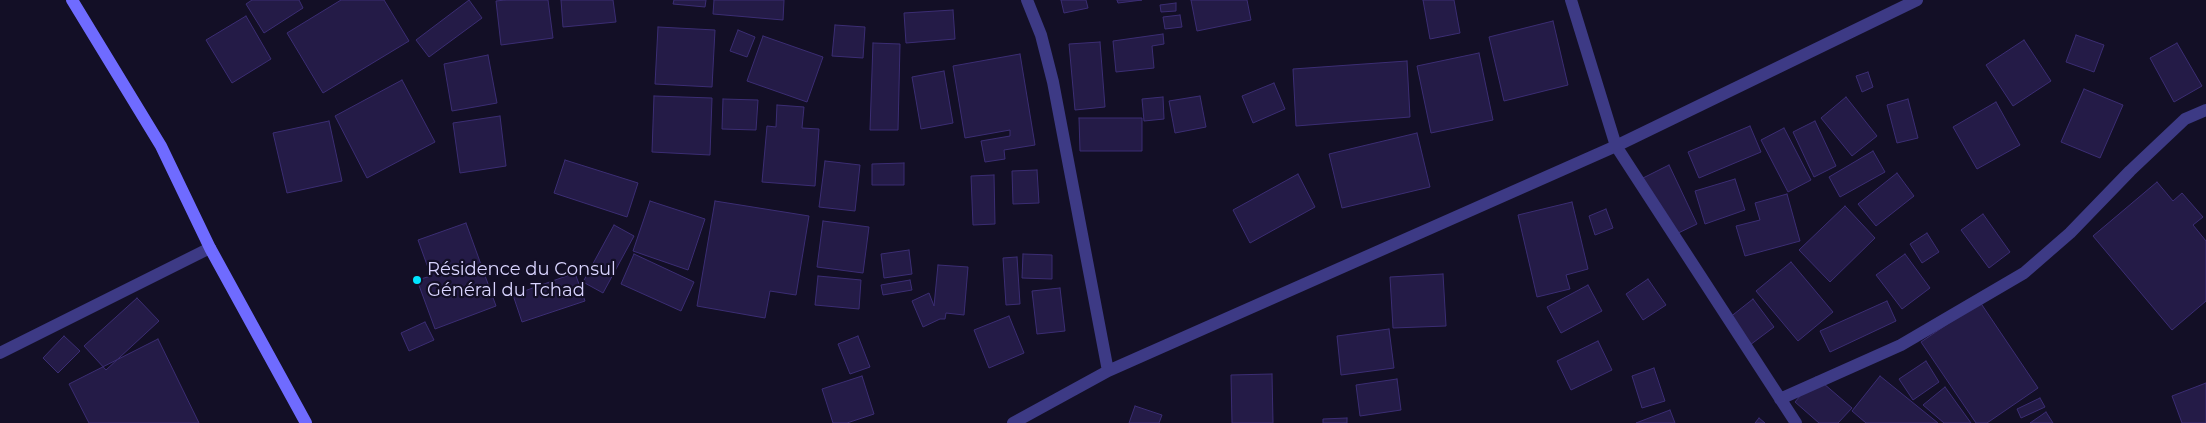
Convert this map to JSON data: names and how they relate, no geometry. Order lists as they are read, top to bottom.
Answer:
{
  "places": ["Résidence du Consul Général du Tchad"]
}
